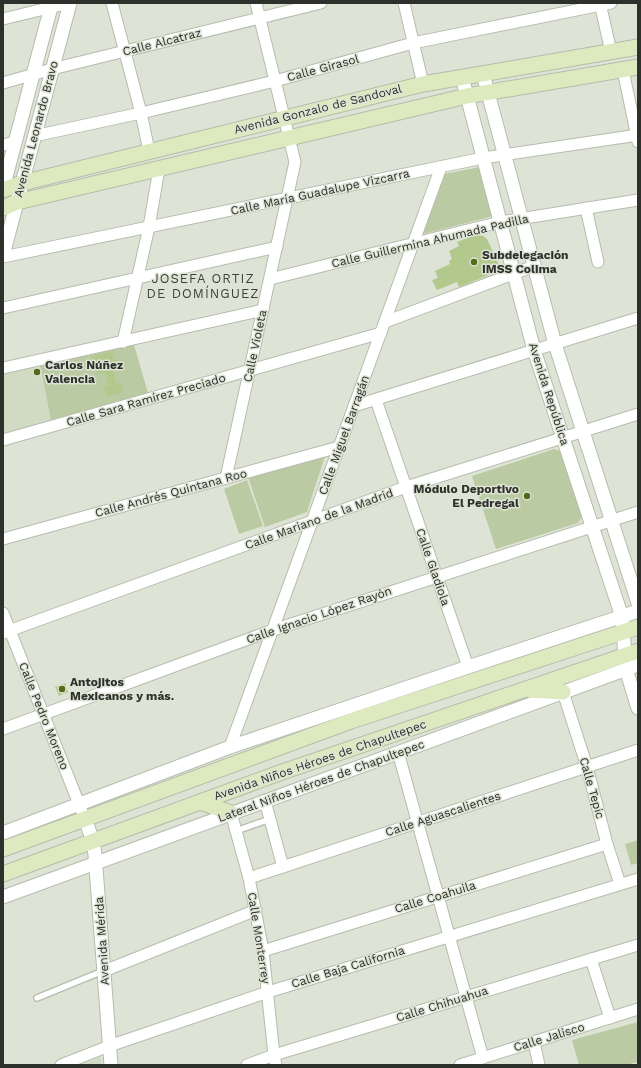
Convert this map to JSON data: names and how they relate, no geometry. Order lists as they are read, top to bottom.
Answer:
{
  "streets": {
    "main road": ["Avenida Gonzalo de Sandoval", "Avenida Niños Héroes de Chapultepec"],
    "street": [
      "Calle Alcatraz",
      "Calle Girasol",
      "Avenida Leonardo Bravo",
      "Calle María Guadalupe Vizcarra",
      "Calle Guillermina Ahumada Padilla",
      "Calle Violeta",
      "Avenida República",
      "Calle Sara Ramírez Preciado",
      "Calle Miguel Barragán",
      "Calle Andrés Quintana Roo",
      "Calle Mariano de la Madrid",
      "Calle Gladiola",
      "Calle Ignacio López Rayón",
      "Calle Pedro Moreno",
      "Lateral Niños Héroes de Chapultepec",
      "Calle Tepic",
      "Calle Aguascalientes",
      "Calle Coahuila",
      "Calle Monterrey",
      "Avenida Mérida",
      "Calle Baja California",
      "Calle Chihuahua",
      "Calle Jalisco"
    ]
  },
  "crossings": [
    ["Calle Alcatraz", "Avenida Leonardo Bravo"],
    ["Calle Alcatraz", "Calle Violeta"],
    ["Calle Girasol", "Avenida Leonardo Bravo"],
    ["Calle Girasol", "Calle Violeta"],
    ["Avenida Gonzalo de Sandoval", "Avenida Leonardo Bravo"],
    ["Avenida Gonzalo de Sandoval", "Calle Violeta"],
    ["Avenida Gonzalo de Sandoval", "Avenida República"],
    ["Avenida Leonardo Bravo", "Calle María Guadalupe Vizcarra"],
    ["Calle María Guadalupe Vizcarra", "Calle Violeta"],
    ["Calle María Guadalupe Vizcarra", "Avenida República"],
    ["Calle María Guadalupe Vizcarra", "Calle Miguel Barragán"],
    ["Calle Guillermina Ahumada Padilla", "Calle Violeta"],
    ["Calle Guillermina Ahumada Padilla", "Avenida República"],
    ["Calle Guillermina Ahumada Padilla", "Calle Miguel Barragán"],
    ["Calle Violeta", "Calle Sara Ramírez Preciado"],
    ["Calle Violeta", "Calle Andrés Quintana Roo"],
    ["Avenida República", "Calle Mariano de la Madrid"],
    ["Avenida República", "Calle Ignacio López Rayón"],
    ["Avenida República", "Avenida Niños Héroes de Chapultepec"],
    ["Avenida República", "Lateral Niños Héroes de Chapultepec"],
    ["Calle Sara Ramírez Preciado", "Calle Miguel Barragán"],
    ["Calle Miguel Barragán", "Calle Andrés Quintana Roo"],
    ["Calle Miguel Barragán", "Calle Mariano de la Madrid"],
    ["Calle Miguel Barragán", "Calle Ignacio López Rayón"],
    ["Calle Mariano de la Madrid", "Calle Gladiola"],
    ["Calle Mariano de la Madrid", "Calle Pedro Moreno"],
    ["Calle Gladiola", "Calle Ignacio López Rayón"],
    ["Calle Ignacio López Rayón", "Calle Pedro Moreno"],
    ["Calle Pedro Moreno", "Avenida Niños Héroes de Chapultepec"],
    ["Calle Pedro Moreno", "Avenida Mérida"],
    ["Avenida Niños Héroes de Chapultepec", "Lateral Niños Héroes de Chapultepec"],
    ["Avenida Niños Héroes de Chapultepec", "Avenida Mérida"],
    ["Lateral Niños Héroes de Chapultepec", "Calle Tepic"],
    ["Lateral Niños Héroes de Chapultepec", "Calle Monterrey"],
    ["Lateral Niños Héroes de Chapultepec", "Avenida Mérida"],
    ["Calle Tepic", "Calle Aguascalientes"],
    ["Calle Tepic", "Calle Coahuila"],
    ["Calle Tepic", "Calle Baja California"],
    ["Calle Aguascalientes", "Calle Monterrey"],
    ["Calle Coahuila", "Calle Monterrey"],
    ["Calle Monterrey", "Calle Baja California"],
    ["Calle Monterrey", "Calle Chihuahua"],
    ["Avenida Mérida", "Calle Baja California"]
  ],
  "districts": ["JOSEFA ORTIZ DE DOMÍNGUEZ"],
  "places": [
    "Subdelegación IMSS Colima",
    "Carlos Núñez Valencia",
    "Módulo Deportivo El Pedregal",
    "Antojitos Mexicanos y más."
  ]
}
